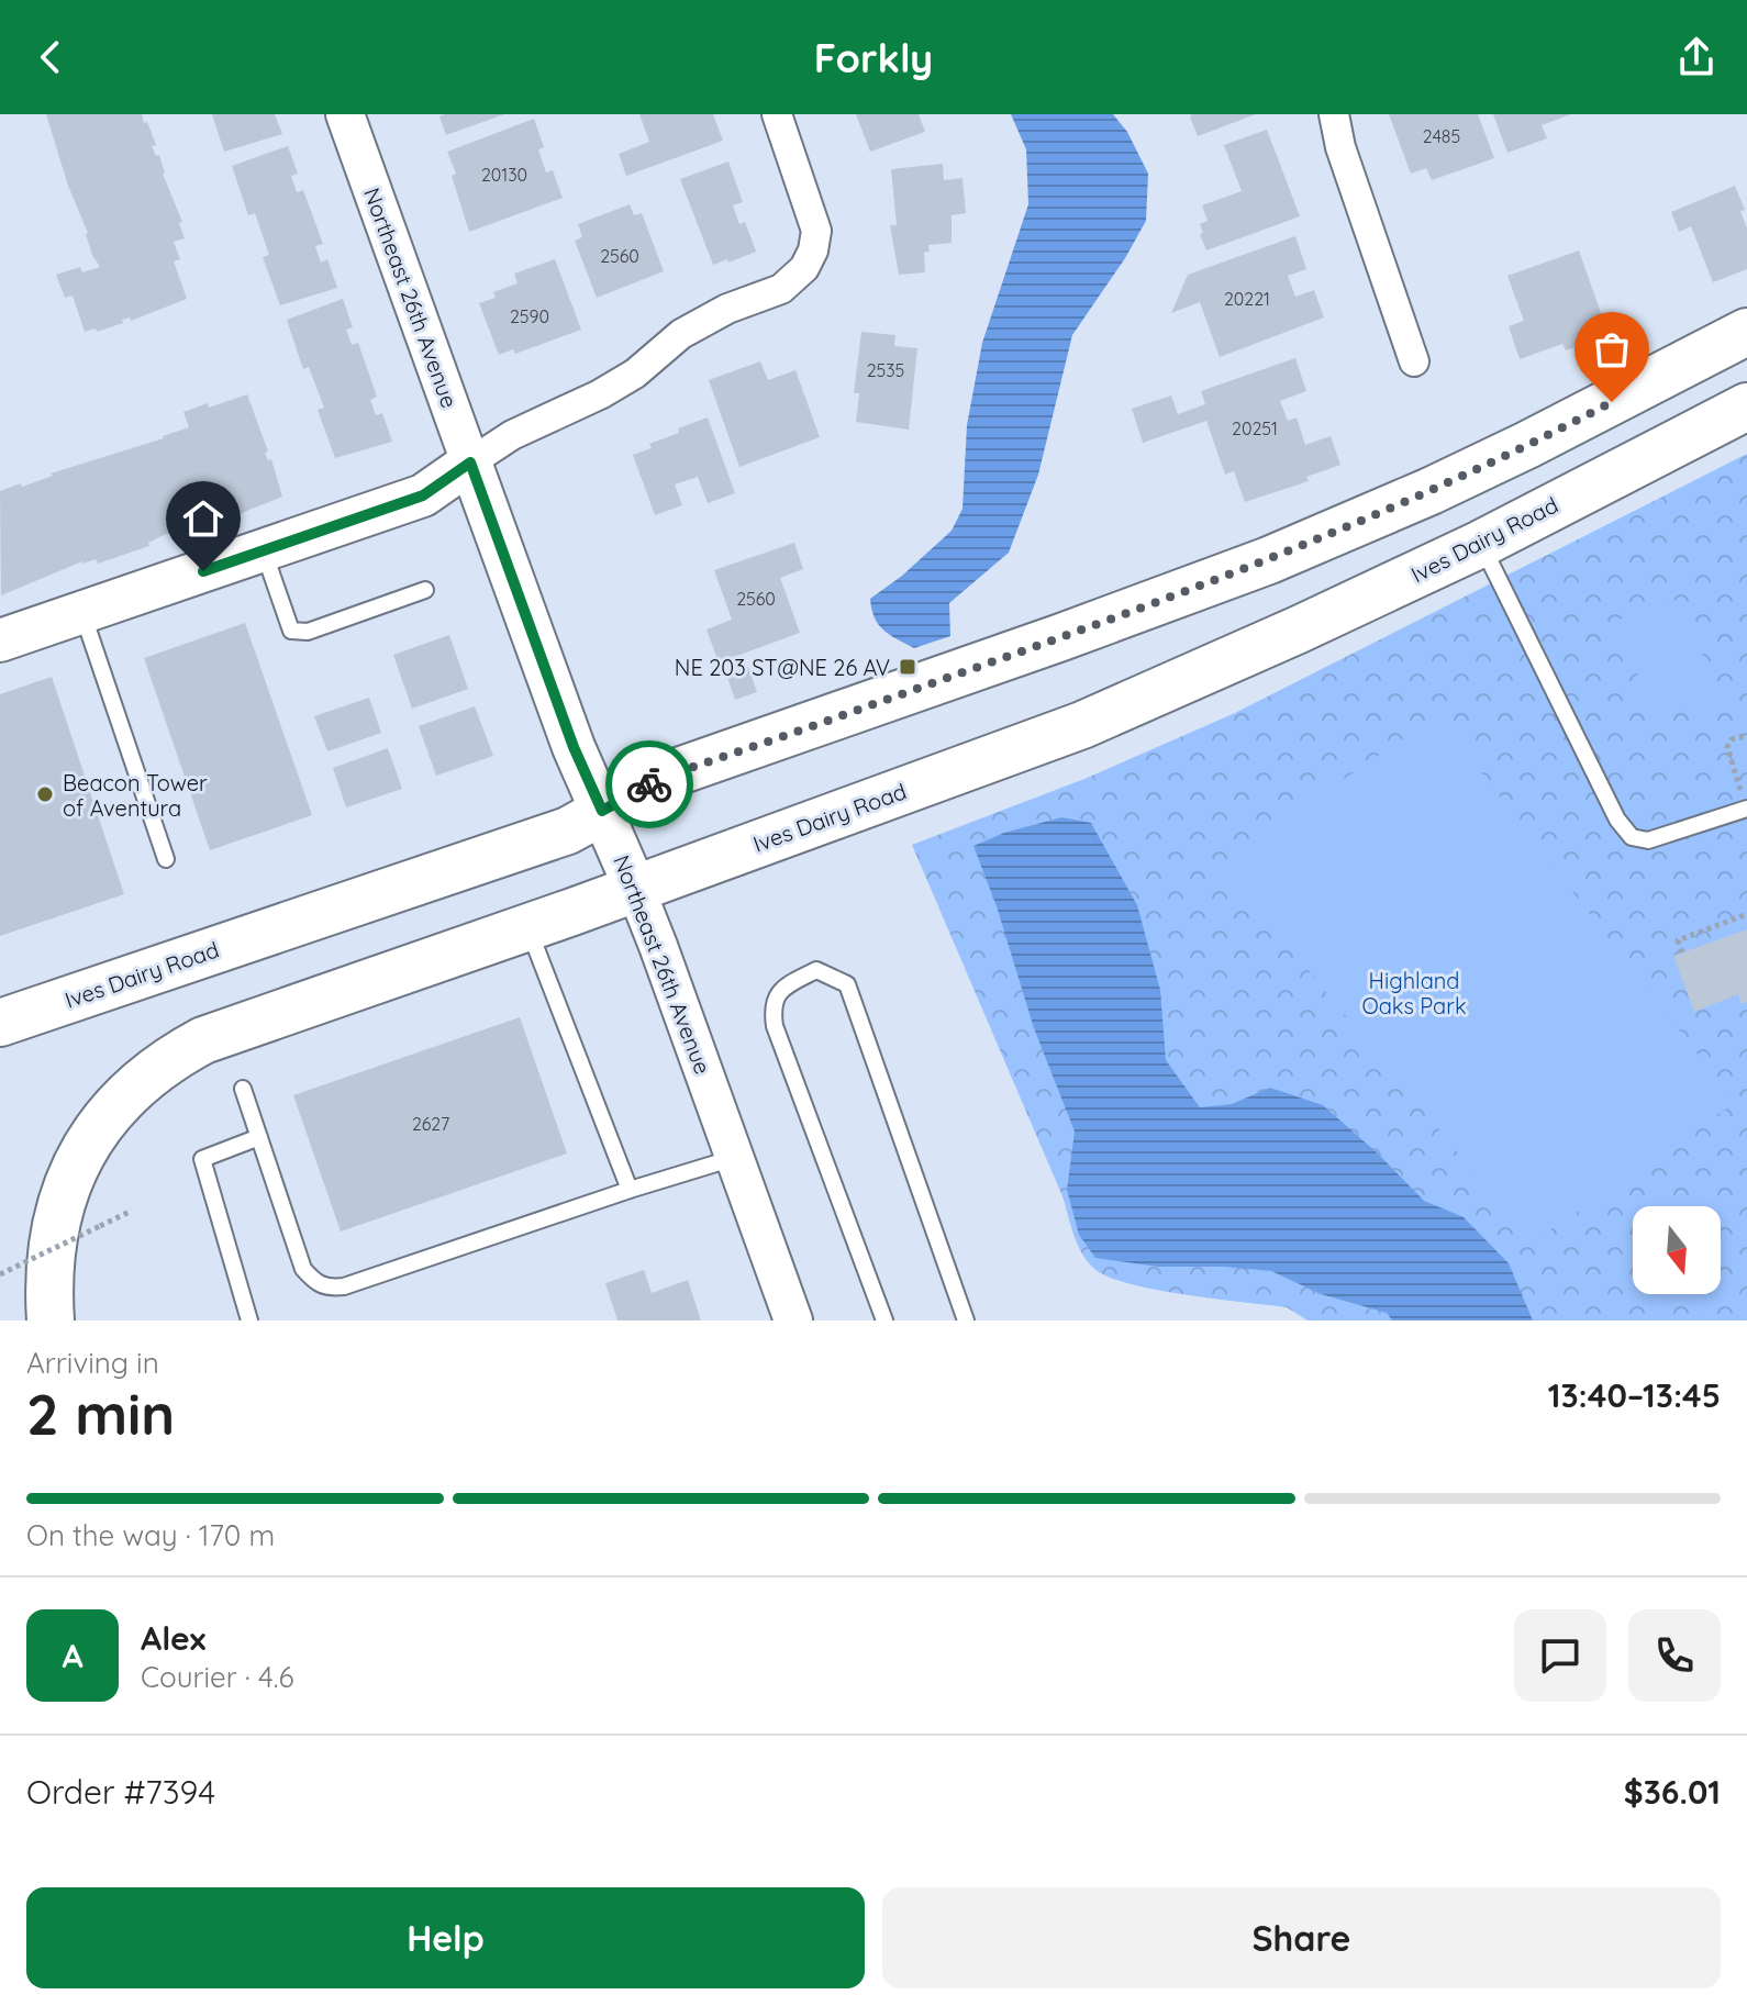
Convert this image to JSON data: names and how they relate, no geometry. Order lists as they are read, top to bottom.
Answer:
{
  "streets": {
    "main road": ["Northeast 26th Avenue", "Ives Dairy Road"]
  },
  "crossings": [
    ["Northeast 26th Avenue", "Ives Dairy Road"]
  ],
  "parks": ["Highland Oaks Park"],
  "places": {
    "transit": ["NE 203 ST@NE 26 AV"],
    "other": ["Beacon Tower of Aventura"]
  },
  "house_numbers": [
    "2485",
    "20130",
    "2560",
    "20221",
    "2590",
    "2535",
    "20251",
    "2560",
    "2627"
  ],
  "north": "bottom",
  "page": {
    "header": "Forkly",
    "heading": ["2 min", "Arriving in", "13:40–13:45"],
    "panel": [
      "Alex",
      "Courier · 4.6",
      "Order #7394",
      "$36.01"
    ],
    "bar": "On the way · 170 m",
    "round": "A",
    "buttons": ["Help", "Share"]
  }
}
